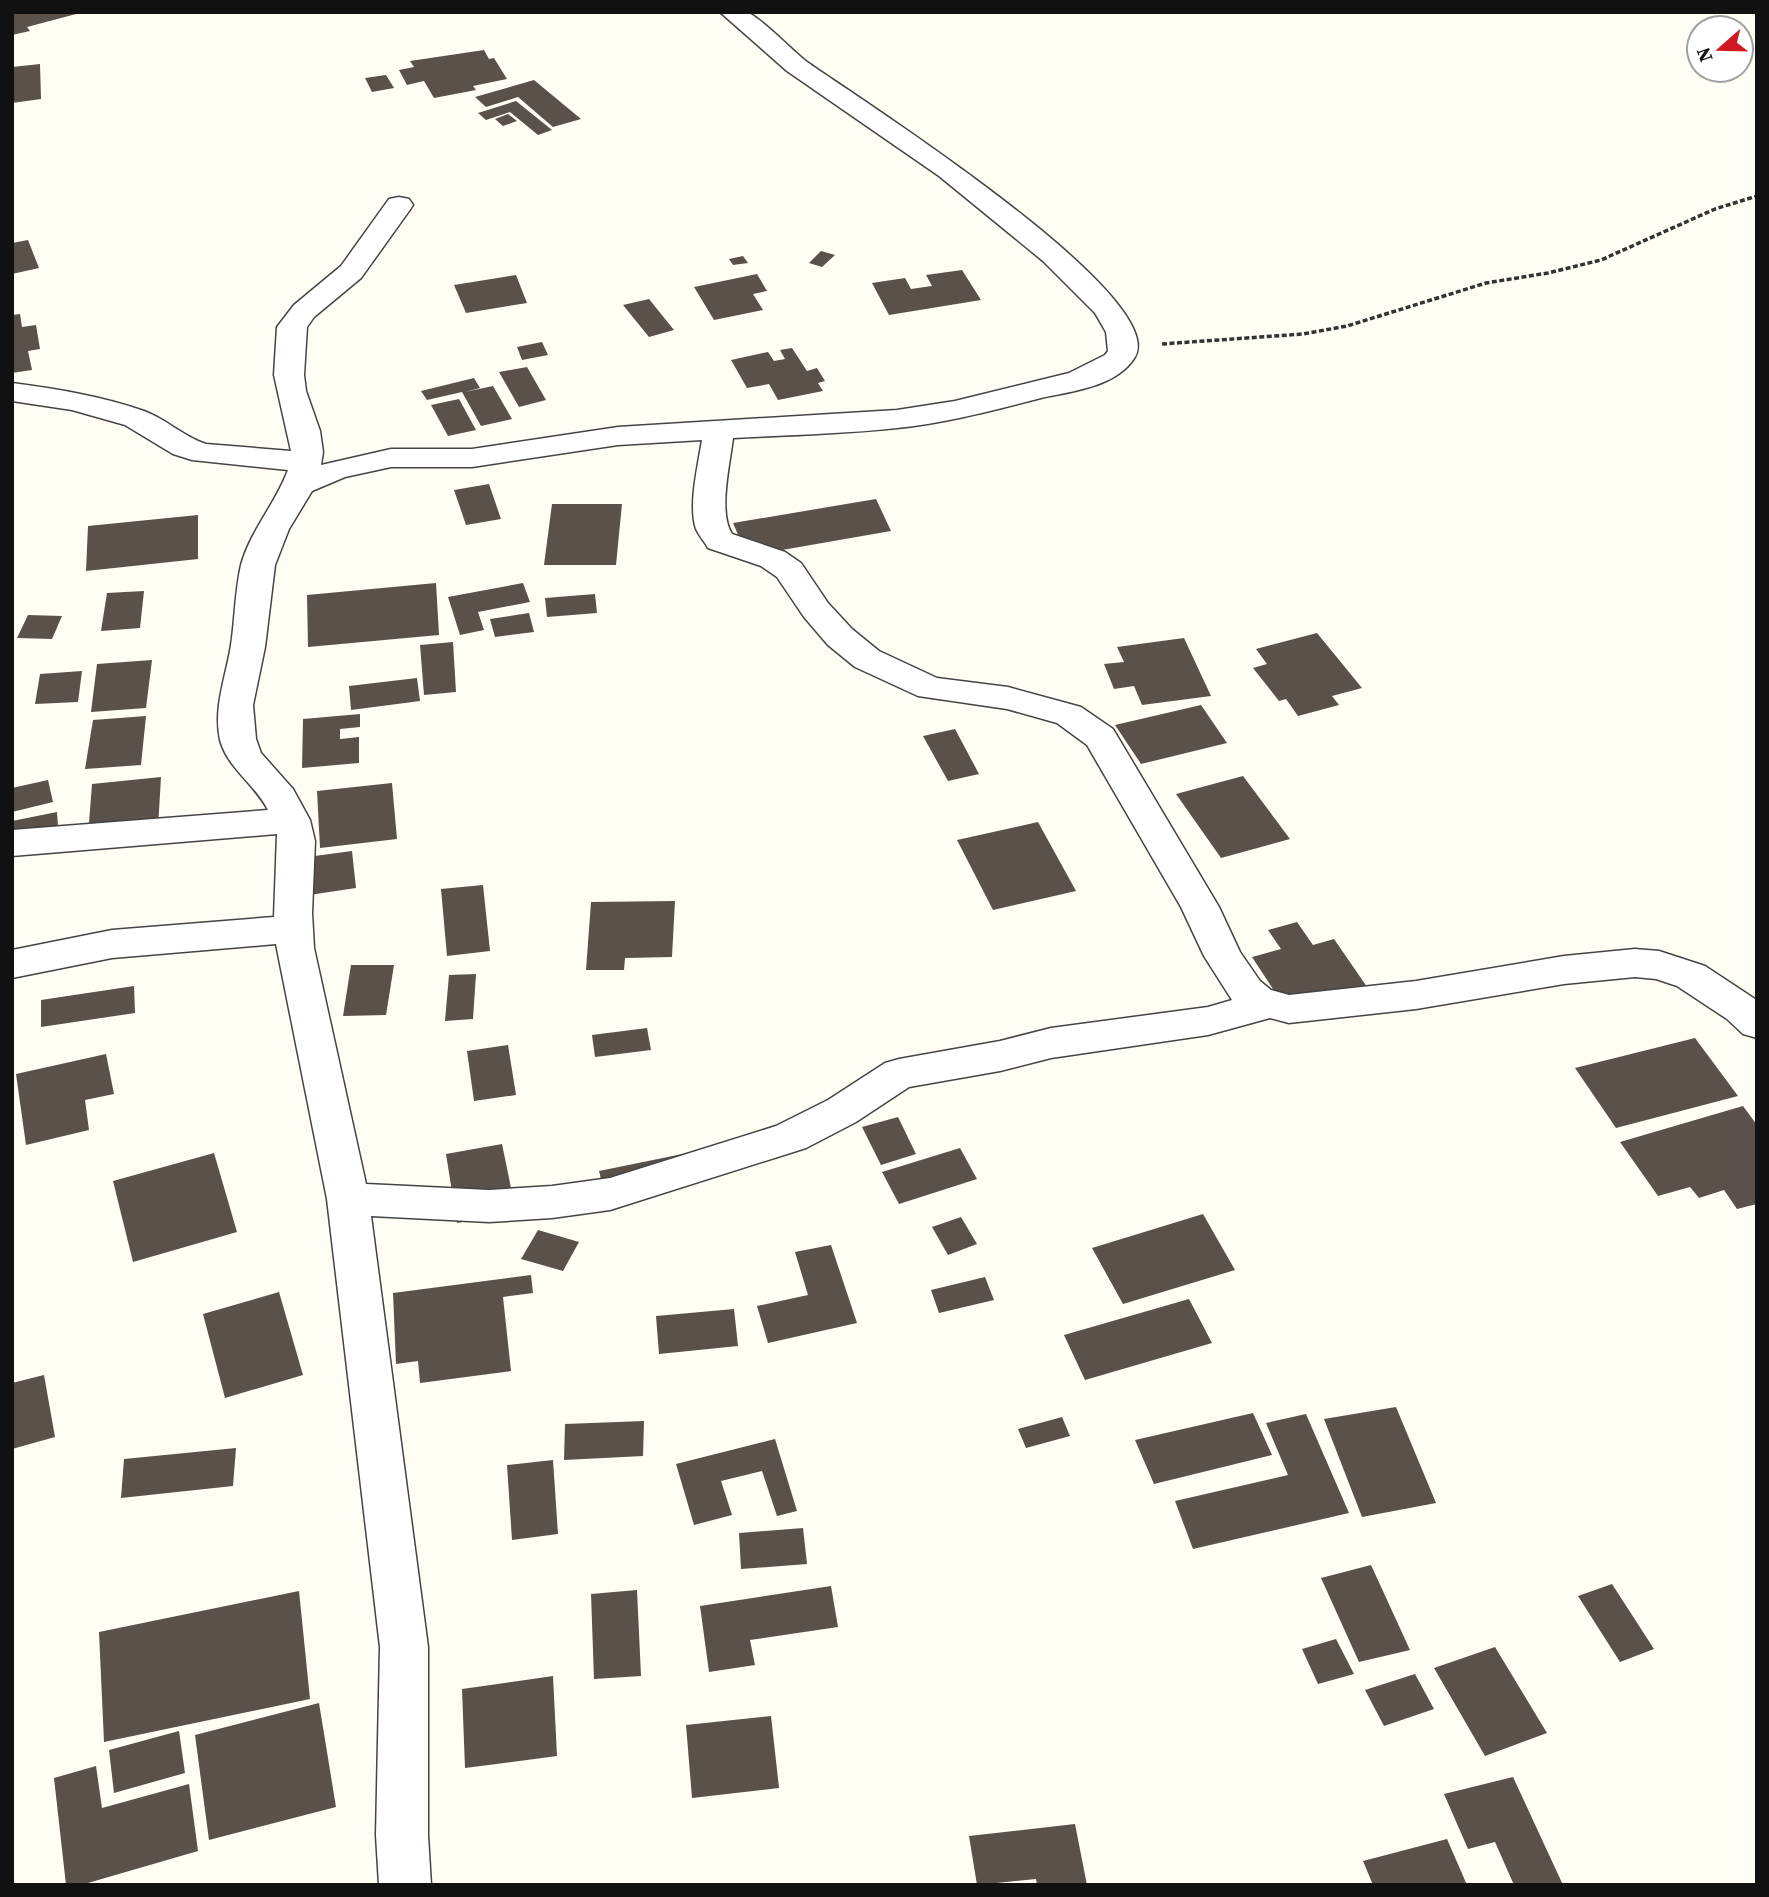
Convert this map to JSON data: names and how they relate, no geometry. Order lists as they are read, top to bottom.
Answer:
{
  "north": "left"
}
